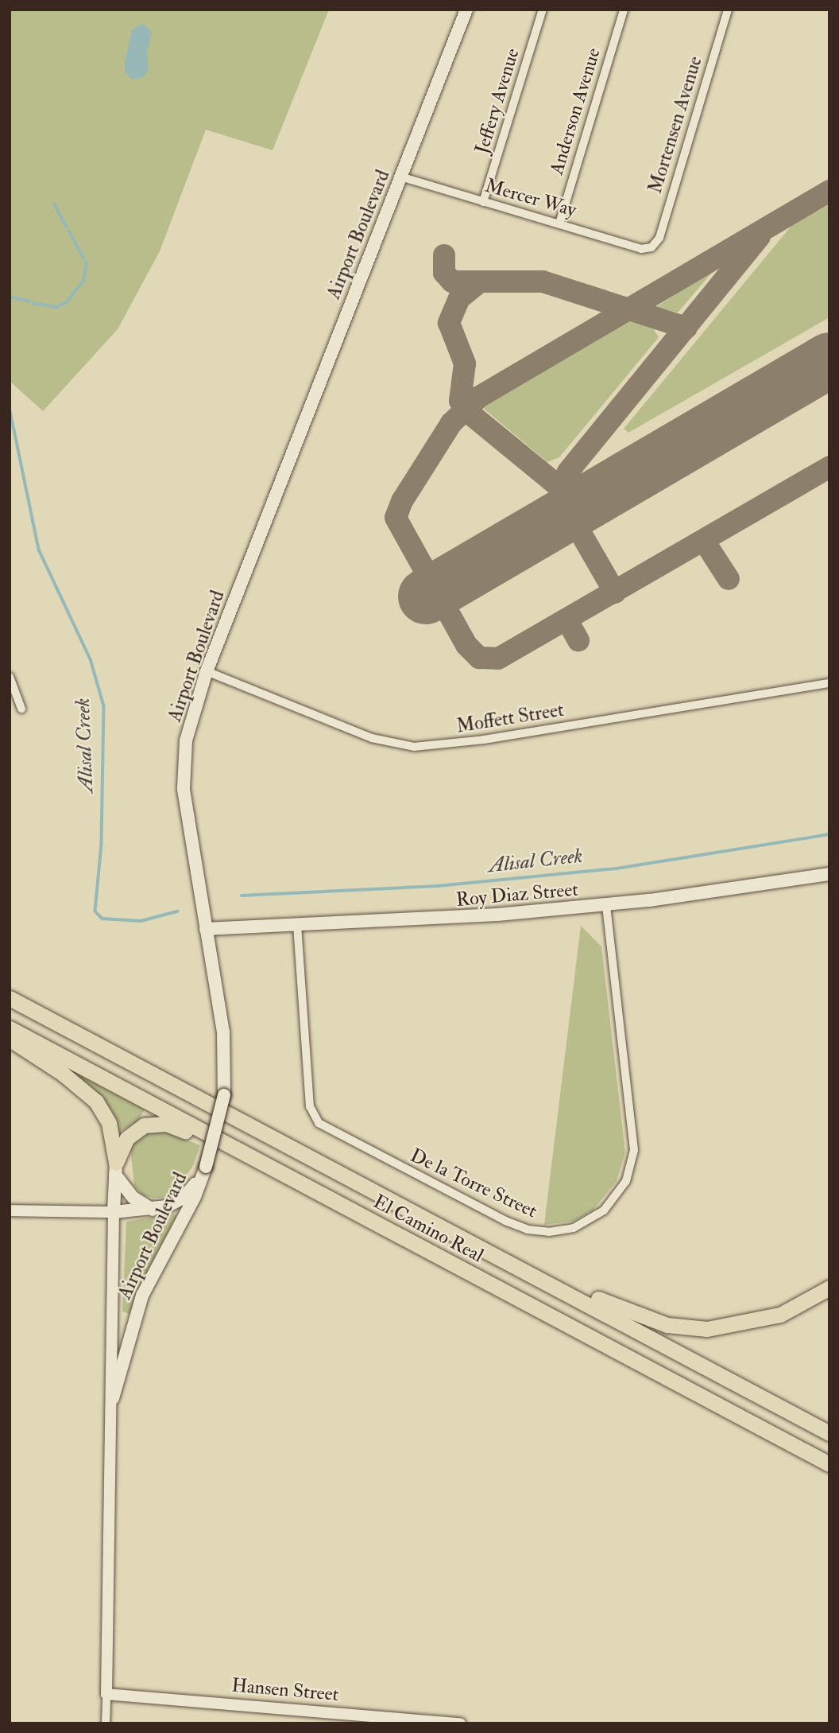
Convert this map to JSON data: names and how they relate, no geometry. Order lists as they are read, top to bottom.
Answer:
{
  "streets": {
    "highway": ["El Camino Real"],
    "main road": ["Airport Boulevard", "Roy Diaz Street"],
    "street": [
      "Jeffery Avenue",
      "Anderson Avenue",
      "Mortensen Avenue",
      "Mercer Way",
      "Moffett Street",
      "De la Torre Street",
      "Hansen Street"
    ]
  },
  "crossings": [
    ["Jeffery Avenue", "Mercer Way"],
    ["Anderson Avenue", "Mercer Way"],
    ["Mortensen Avenue", "Mercer Way"],
    ["Mercer Way", "Airport Boulevard"],
    ["Airport Boulevard", "Moffett Street"],
    ["Airport Boulevard", "Roy Diaz Street"],
    ["Airport Boulevard", "Hansen Street"],
    ["Roy Diaz Street", "De la Torre Street"]
  ],
  "water": ["Alisal Creek"]
}
